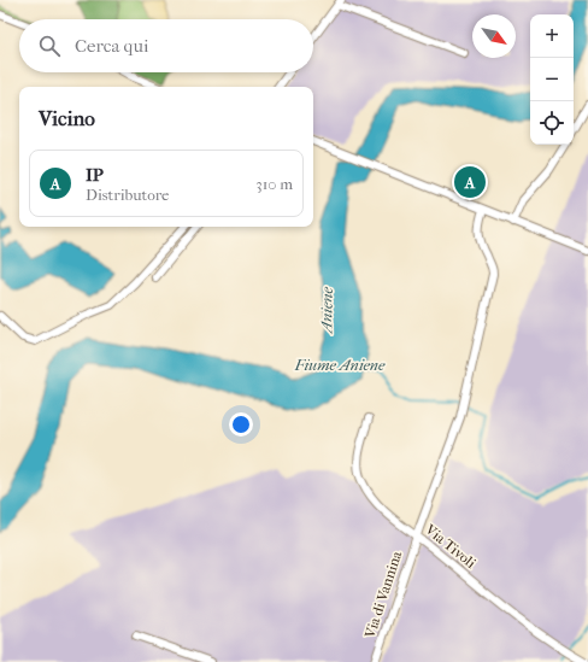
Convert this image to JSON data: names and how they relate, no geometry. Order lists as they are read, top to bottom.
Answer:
{
  "streets": {
    "street": ["Via Tivoli", "Via di Vannina"]
  },
  "crossings": [
    ["Via Tivoli", "Via di Vannina"]
  ],
  "water": ["Aniene", "Fiume Aniene"],
  "north": "bottom right",
  "page": {
    "map_buttons": ["+", "−"],
    "search": "Cerca qui",
    "heading": "Vicino",
    "list": [
      {
        "mark": "A",
        "name": "IP",
        "note": "Distributore",
        "value": "310 m"
      }
    ],
    "pins": "A"
  }
}
